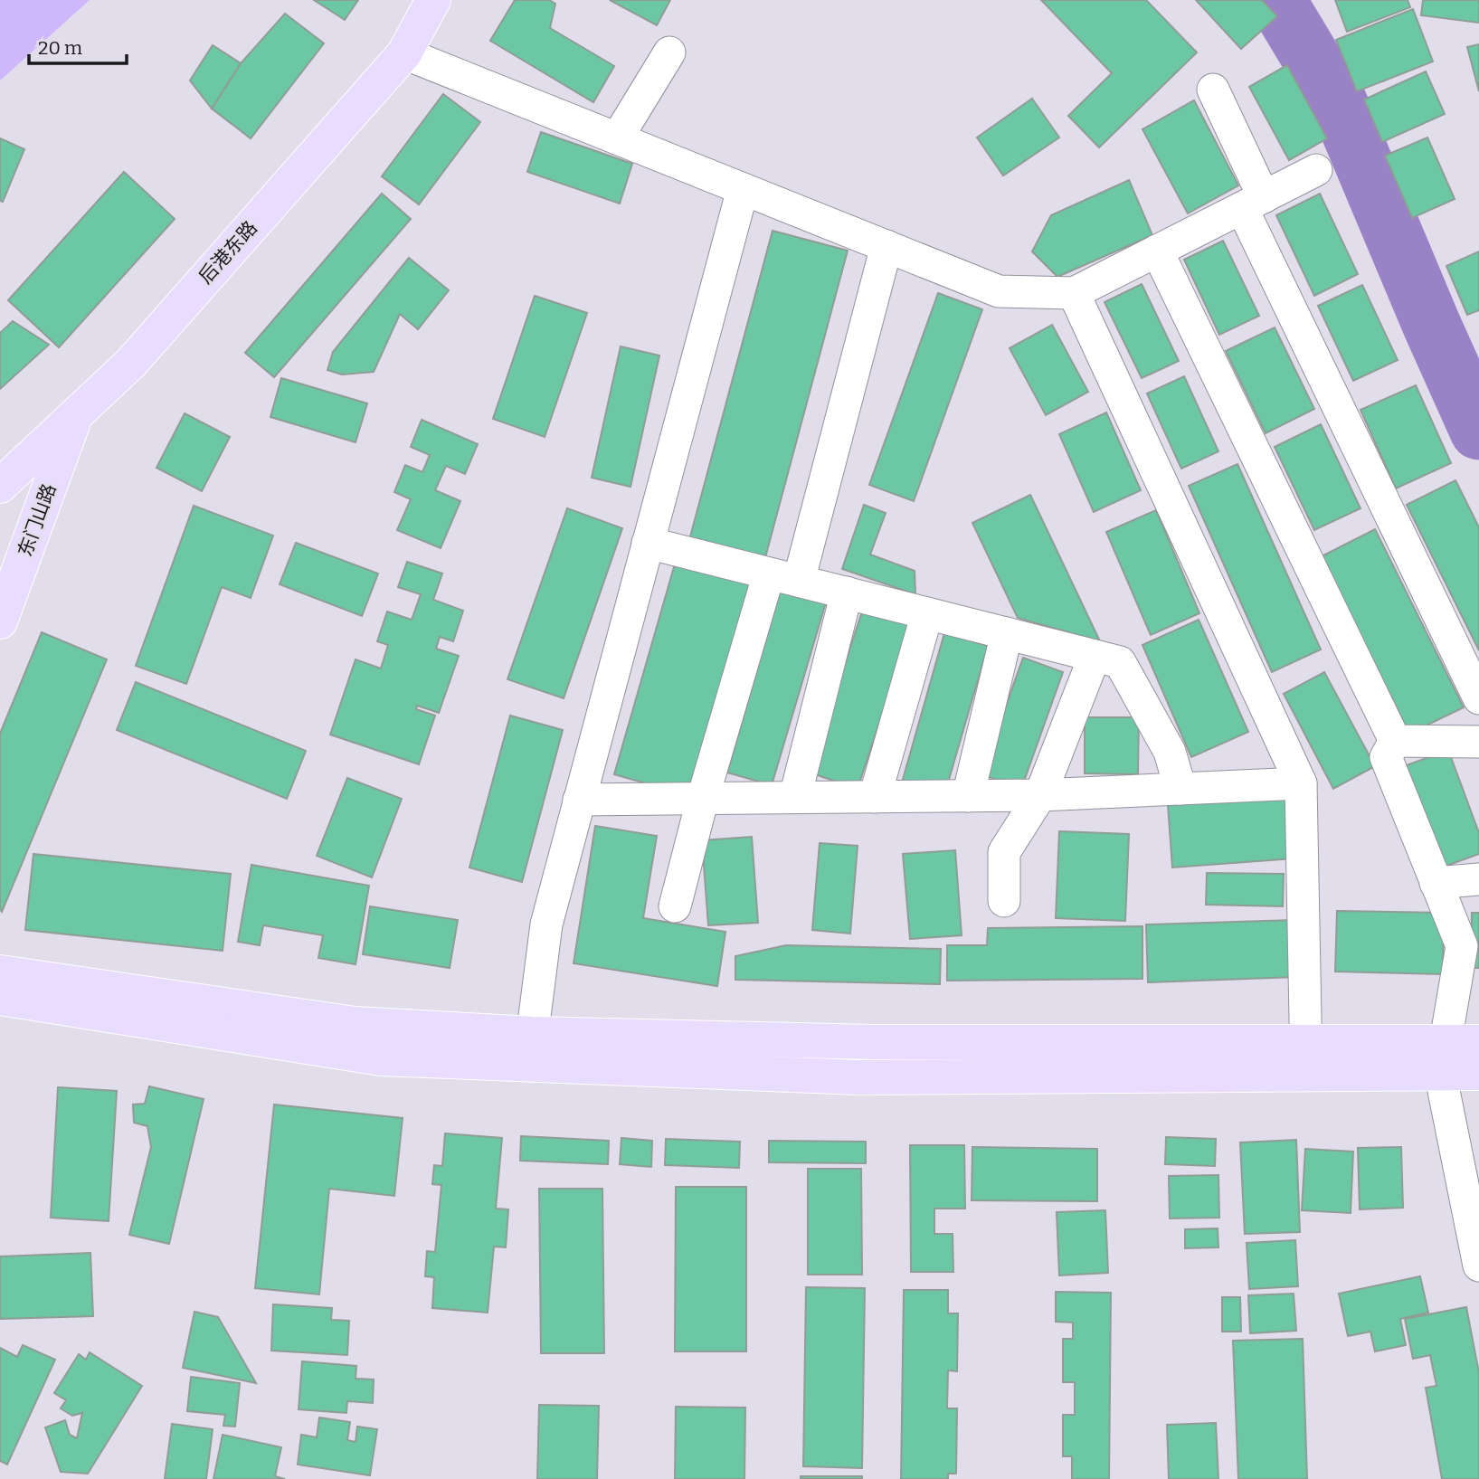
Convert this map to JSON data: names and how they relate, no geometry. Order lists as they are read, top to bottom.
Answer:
{
  "streets": {
    "main road": ["后港东路", "东门山路"]
  },
  "crossings": [
    ["后港东路", "东门山路"]
  ],
  "scale_bar": "20 m"
}
